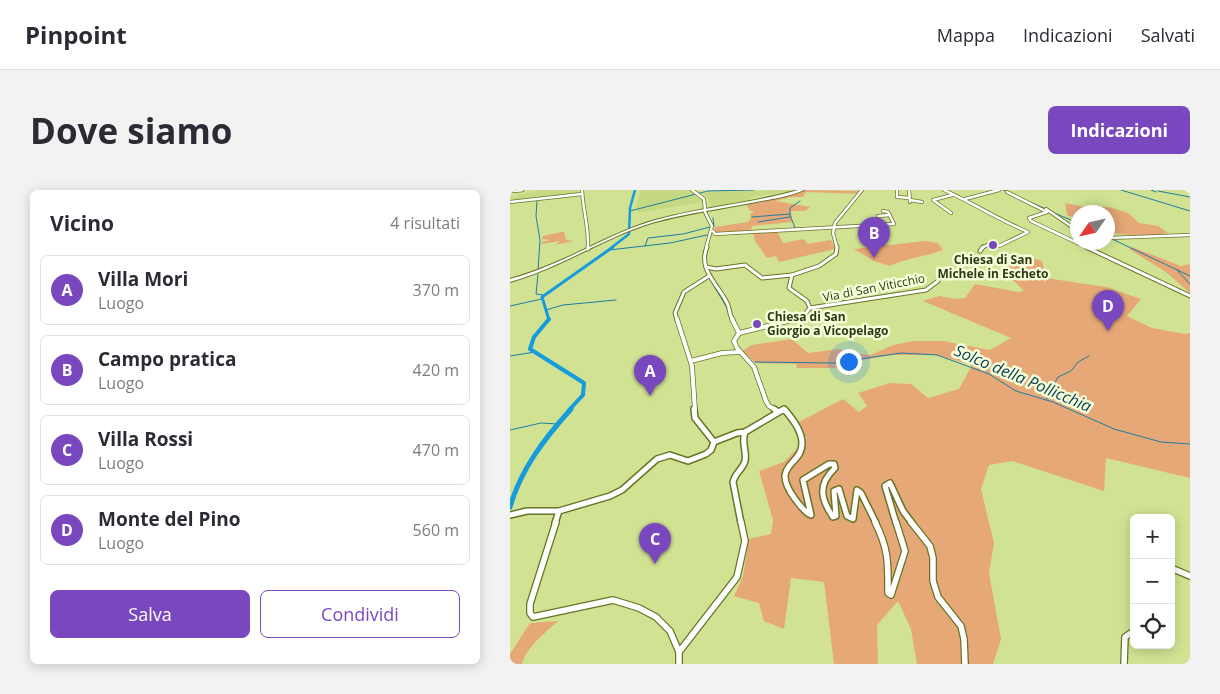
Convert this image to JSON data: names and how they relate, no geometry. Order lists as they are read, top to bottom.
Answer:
{
  "streets": {
    "street": ["Via di San Viticchio"]
  },
  "water": ["Solco della Pollicchia"],
  "places": ["Chiesa di San Michele in Escheto", "Chiesa di San Giorgio a Vicopelago"],
  "north": "bottom left",
  "page": {
    "header": "Pinpoint",
    "nav": ["Mappa", "Indicazioni", "Salvati"],
    "buttons": [
      "Indicazioni",
      ["Salva", "Condividi"]
    ],
    "title": "Dove siamo",
    "heading": ["Vicino", "4 risultati"],
    "pins": [
      "B",
      "D",
      "A",
      "C"
    ],
    "list": [
      {
        "mark": "A",
        "name": "Villa Mori",
        "note": "Luogo",
        "value": "370 m"
      },
      {
        "mark": "B",
        "name": "Campo pratica",
        "note": "Luogo",
        "value": "420 m"
      },
      {
        "mark": "C",
        "name": "Villa Rossi",
        "note": "Luogo",
        "value": "470 m"
      },
      {
        "mark": "D",
        "name": "Monte del Pino",
        "note": "Luogo",
        "value": "560 m"
      }
    ],
    "map_buttons": ["+", "−"]
  }
}
